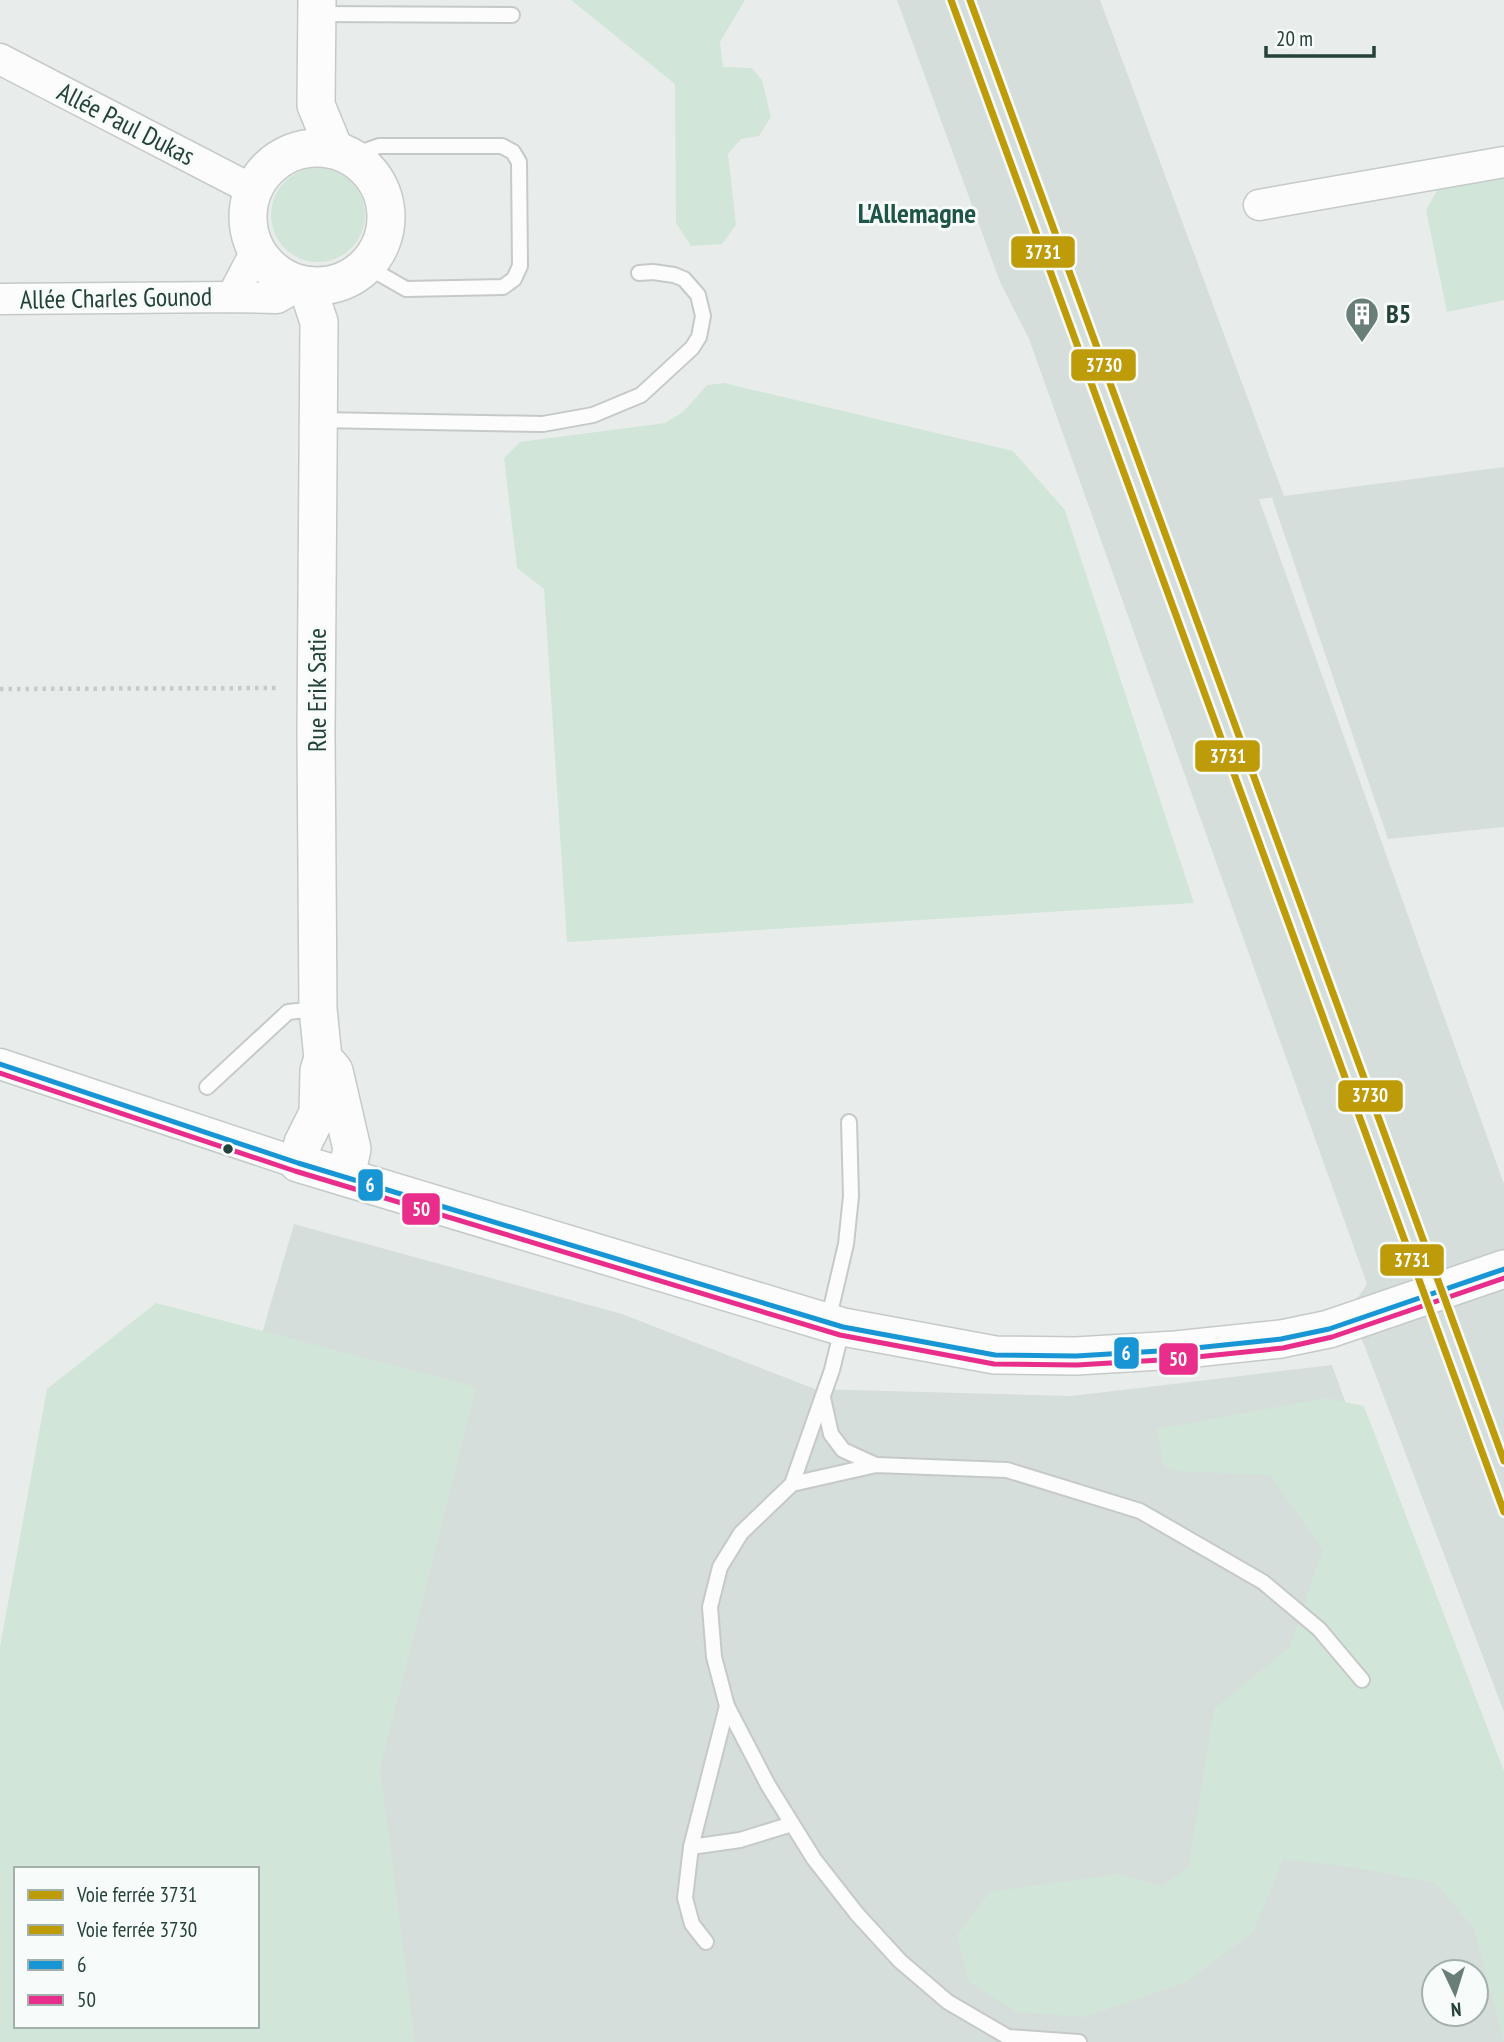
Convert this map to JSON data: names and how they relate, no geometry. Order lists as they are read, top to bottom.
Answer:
{
  "streets": {
    "street": ["Allée Paul Dukas", "Allée Charles Gounod", "Rue Erik Satie"]
  },
  "crossings": [
    ["Allée Paul Dukas", "Allée Charles Gounod"],
    ["Allée Paul Dukas", "Rue Erik Satie"],
    ["Allée Charles Gounod", "Rue Erik Satie"]
  ],
  "districts": ["L'Allemagne"],
  "places": {
    "building": ["B5"]
  },
  "lines": [
    "rail line 3731",
    "rail line 3730",
    "transit line 6",
    "transit line 50"
  ],
  "legend": [
    "Voie ferrée 3731",
    "Voie ferrée 3730",
    "6",
    "50"
  ],
  "scale_bar": "20 m",
  "north": "bottom"
}
